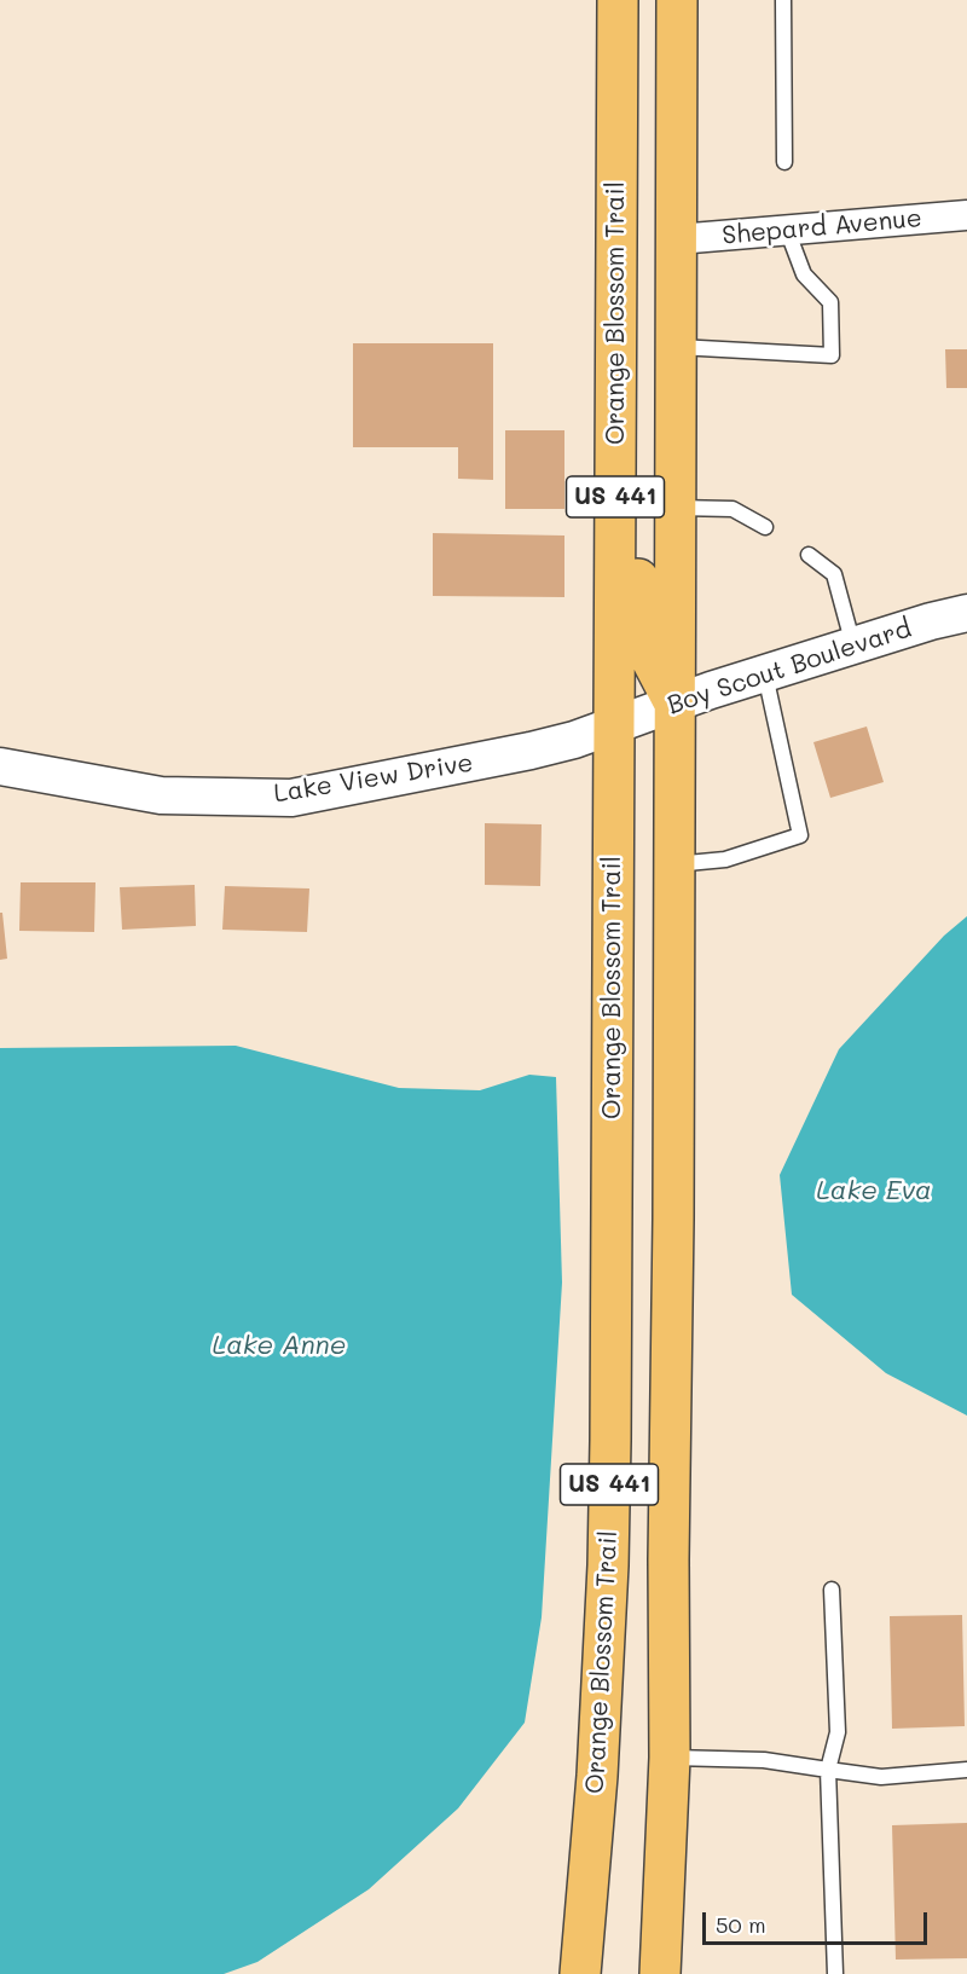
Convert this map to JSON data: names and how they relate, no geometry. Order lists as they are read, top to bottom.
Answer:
{
  "streets": {
    "main road": ["Orange Blossom Trail", "US 441"],
    "street": ["Shepard Avenue", "Boy Scout Boulevard", "Lake View Drive"]
  },
  "crossings": [
    ["Shepard Avenue", "US 441"],
    ["Orange Blossom Trail", "Boy Scout Boulevard"],
    ["Orange Blossom Trail", "Lake View Drive"],
    ["US 441", "Boy Scout Boulevard"],
    ["Boy Scout Boulevard", "Lake View Drive"]
  ],
  "water": ["Lake Eva", "Lake Anne"],
  "scale_bar": "50 m"
}
